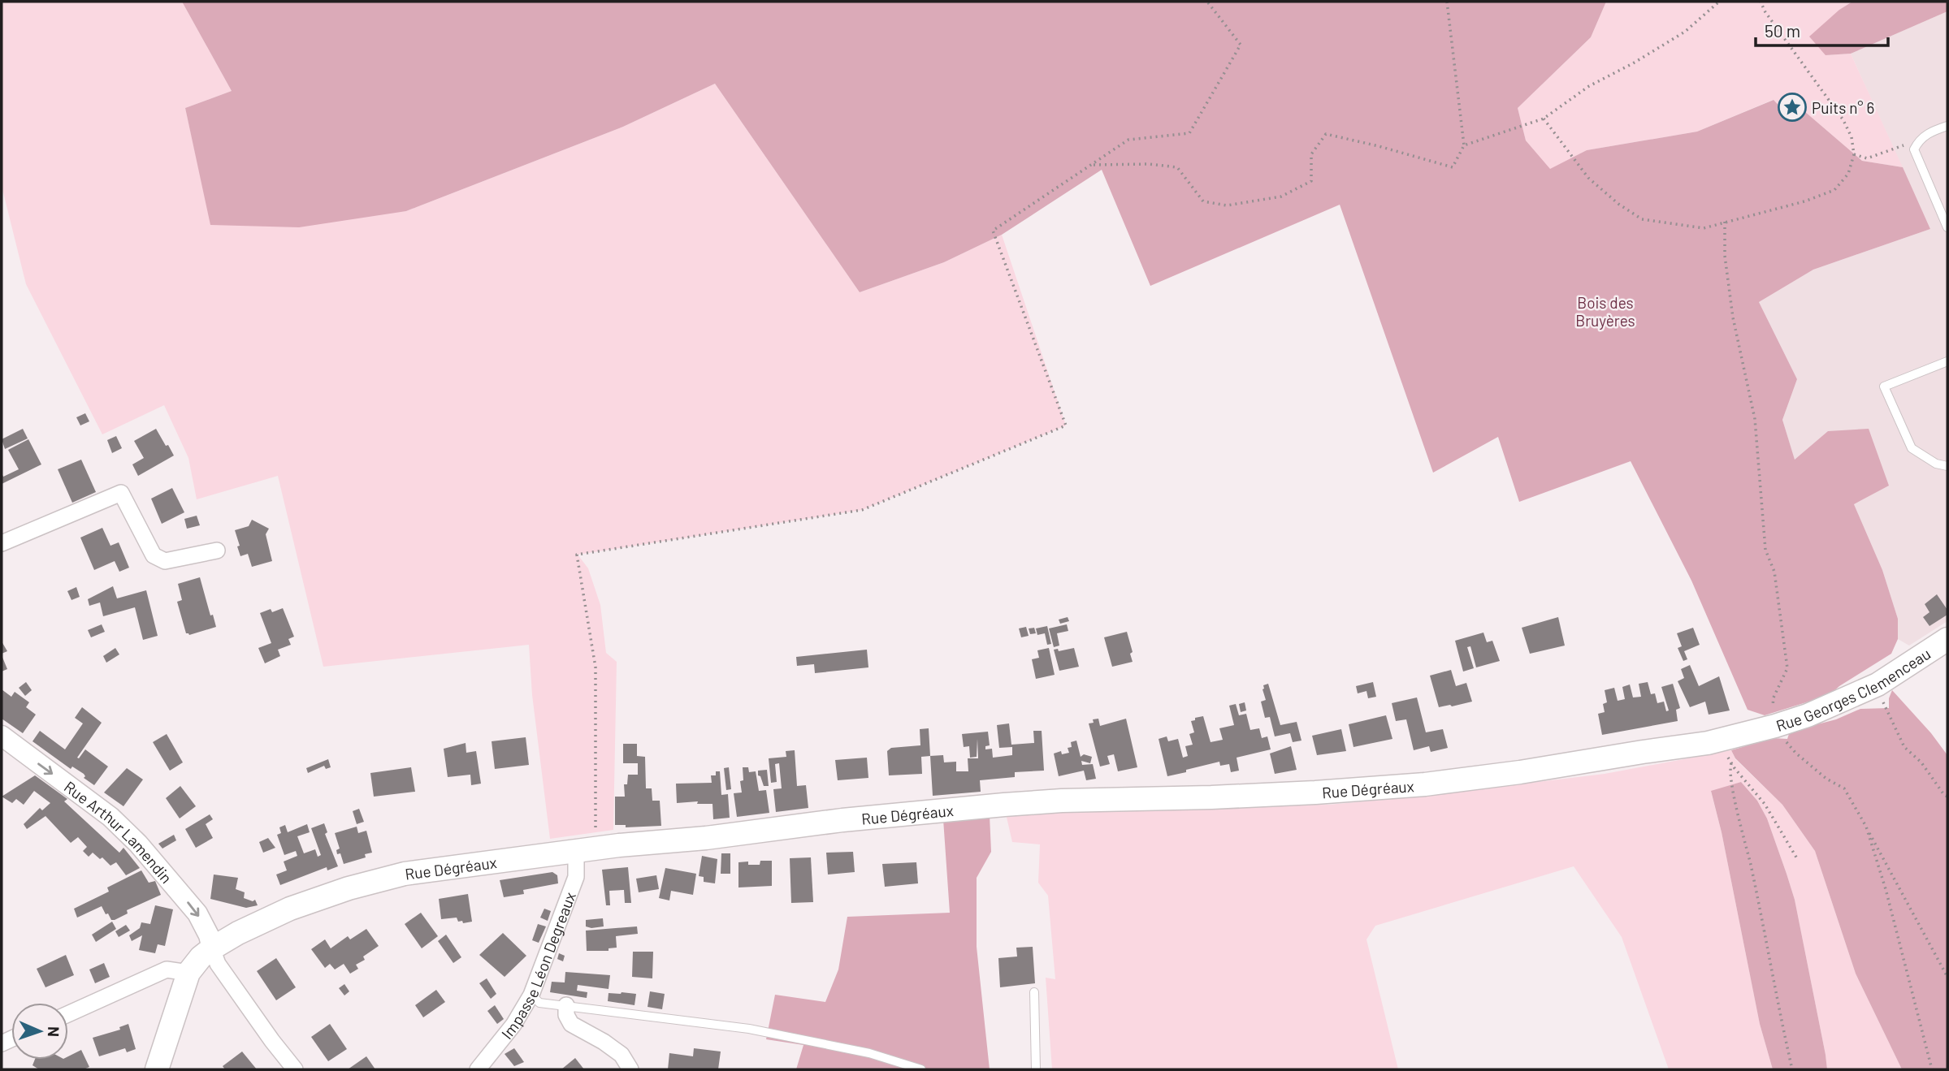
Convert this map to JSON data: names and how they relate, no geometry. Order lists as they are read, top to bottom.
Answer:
{
  "streets": {
    "main road": ["Rue Georges Clemenceau", "Rue Dégréaux"],
    "street": ["Rue Arthur Lamendin", "Impasse Léon Degreaux"]
  },
  "crossings": [
    ["Rue Georges Clemenceau", "Rue Dégréaux"],
    ["Rue Dégréaux", "Rue Arthur Lamendin"],
    ["Rue Dégréaux", "Impasse Léon Degreaux"]
  ],
  "one_way": ["Rue Arthur Lamendin"],
  "parks": ["Bois des Bruyères"],
  "places": {
    "place": ["Puits n° 6"]
  },
  "scale_bar": "50 m",
  "north": "right"
}
